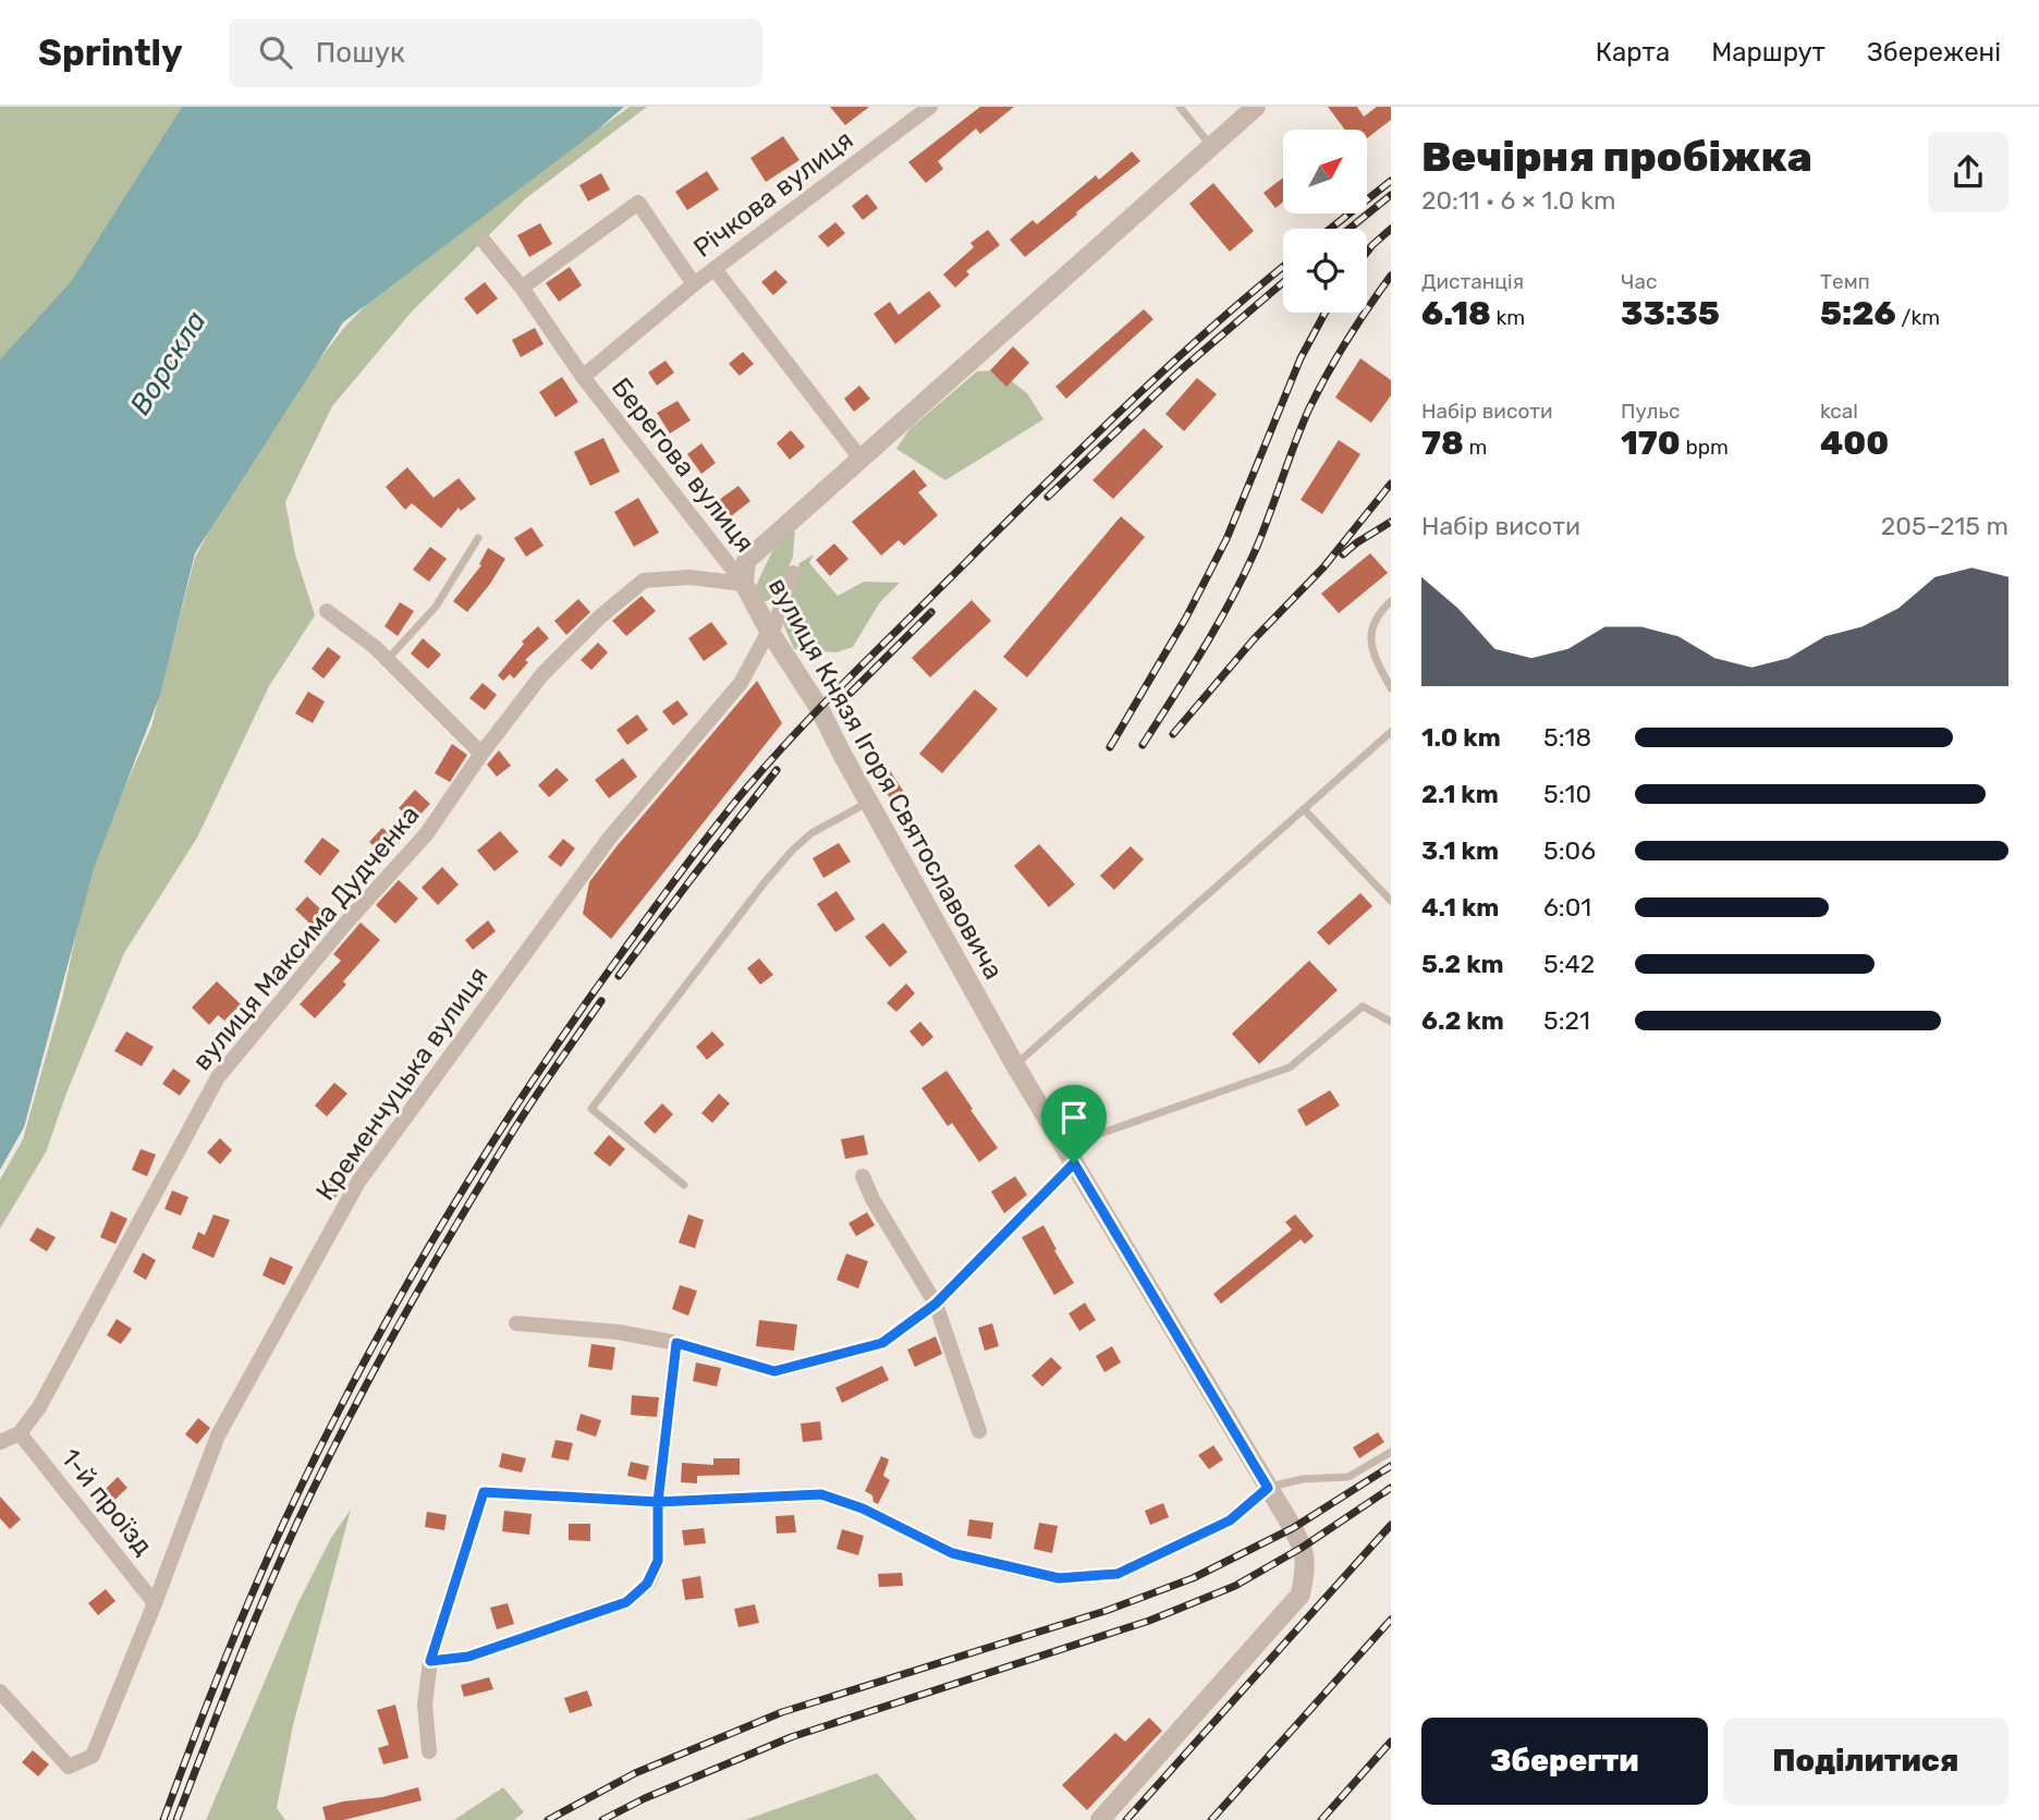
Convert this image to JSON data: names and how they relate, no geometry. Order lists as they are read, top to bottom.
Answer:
{
  "streets": {
    "street": [
      "Річкова вулиця",
      "Берегова вулиця",
      "вулиця Князя Ігоря Святославовича",
      "вулиця Максима Дудченка",
      "Кременчуцька вулиця",
      "1-й проїзд"
    ]
  },
  "crossings": [
    ["Річкова вулиця", "Берегова вулиця"],
    ["Берегова вулиця", "вулиця Князя Ігоря Святославовича"],
    ["Берегова вулиця", "вулиця Максима Дудченка"],
    ["вулиця Князя Ігоря Святославовича", "вулиця Максима Дудченка"],
    ["вулиця Князя Ігоря Святославовича", "Кременчуцька вулиця"],
    ["вулиця Максима Дудченка", "1-й проїзд"],
    ["Кременчуцька вулиця", "1-й проїзд"]
  ],
  "water": ["Ворскла"],
  "north": "top right",
  "page": {
    "header": "Sprintly",
    "search": "Пошук",
    "nav": ["Карта", "Маршрут", "Збережені"],
    "heading": ["Вечірня пробіжка", "20:11 · 6 × 1.0 km"],
    "stats": [
      ["Дистанція", "6.18 km"],
      ["Час", "33:35"],
      ["Темп", "5:26 /km"],
      ["Набір висоти", "78 m"],
      ["Пульс", "170 bpm"],
      ["kcal", "400"]
    ],
    "chart": ["Набір висоти", "205–215 m"],
    "list": [
      {
        "name": "1.0 km",
        "note": "5:18"
      },
      {
        "name": "2.1 km",
        "note": "5:10"
      },
      {
        "name": "3.1 km",
        "note": "5:06"
      },
      {
        "name": "4.1 km",
        "note": "6:01"
      },
      {
        "name": "5.2 km",
        "note": "5:42"
      },
      {
        "name": "6.2 km",
        "note": "5:21"
      }
    ],
    "buttons": ["Зберегти", "Поділитися"]
  }
}
